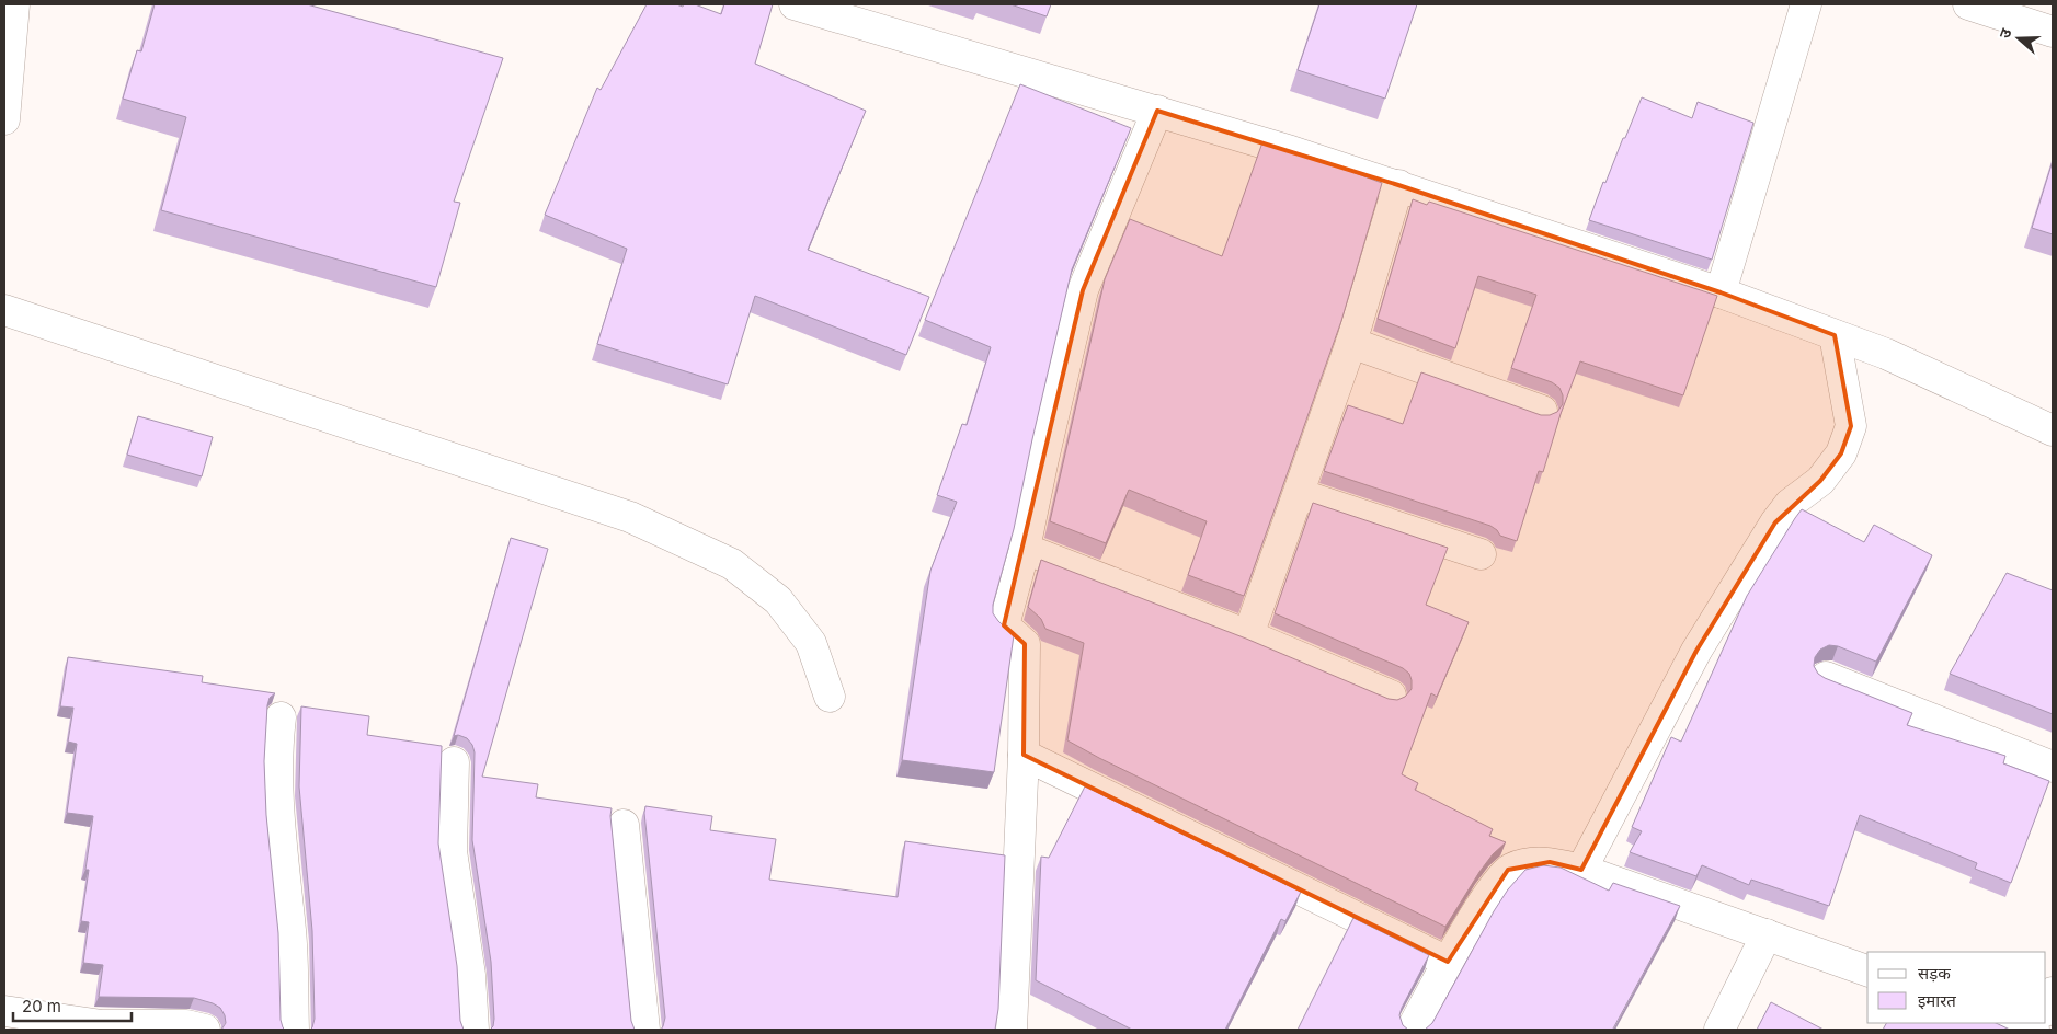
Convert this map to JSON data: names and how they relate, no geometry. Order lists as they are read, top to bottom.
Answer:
{
  "legend": ["सड़क", "इमारत"],
  "scale_bar": "20 m",
  "north": "left"
}
